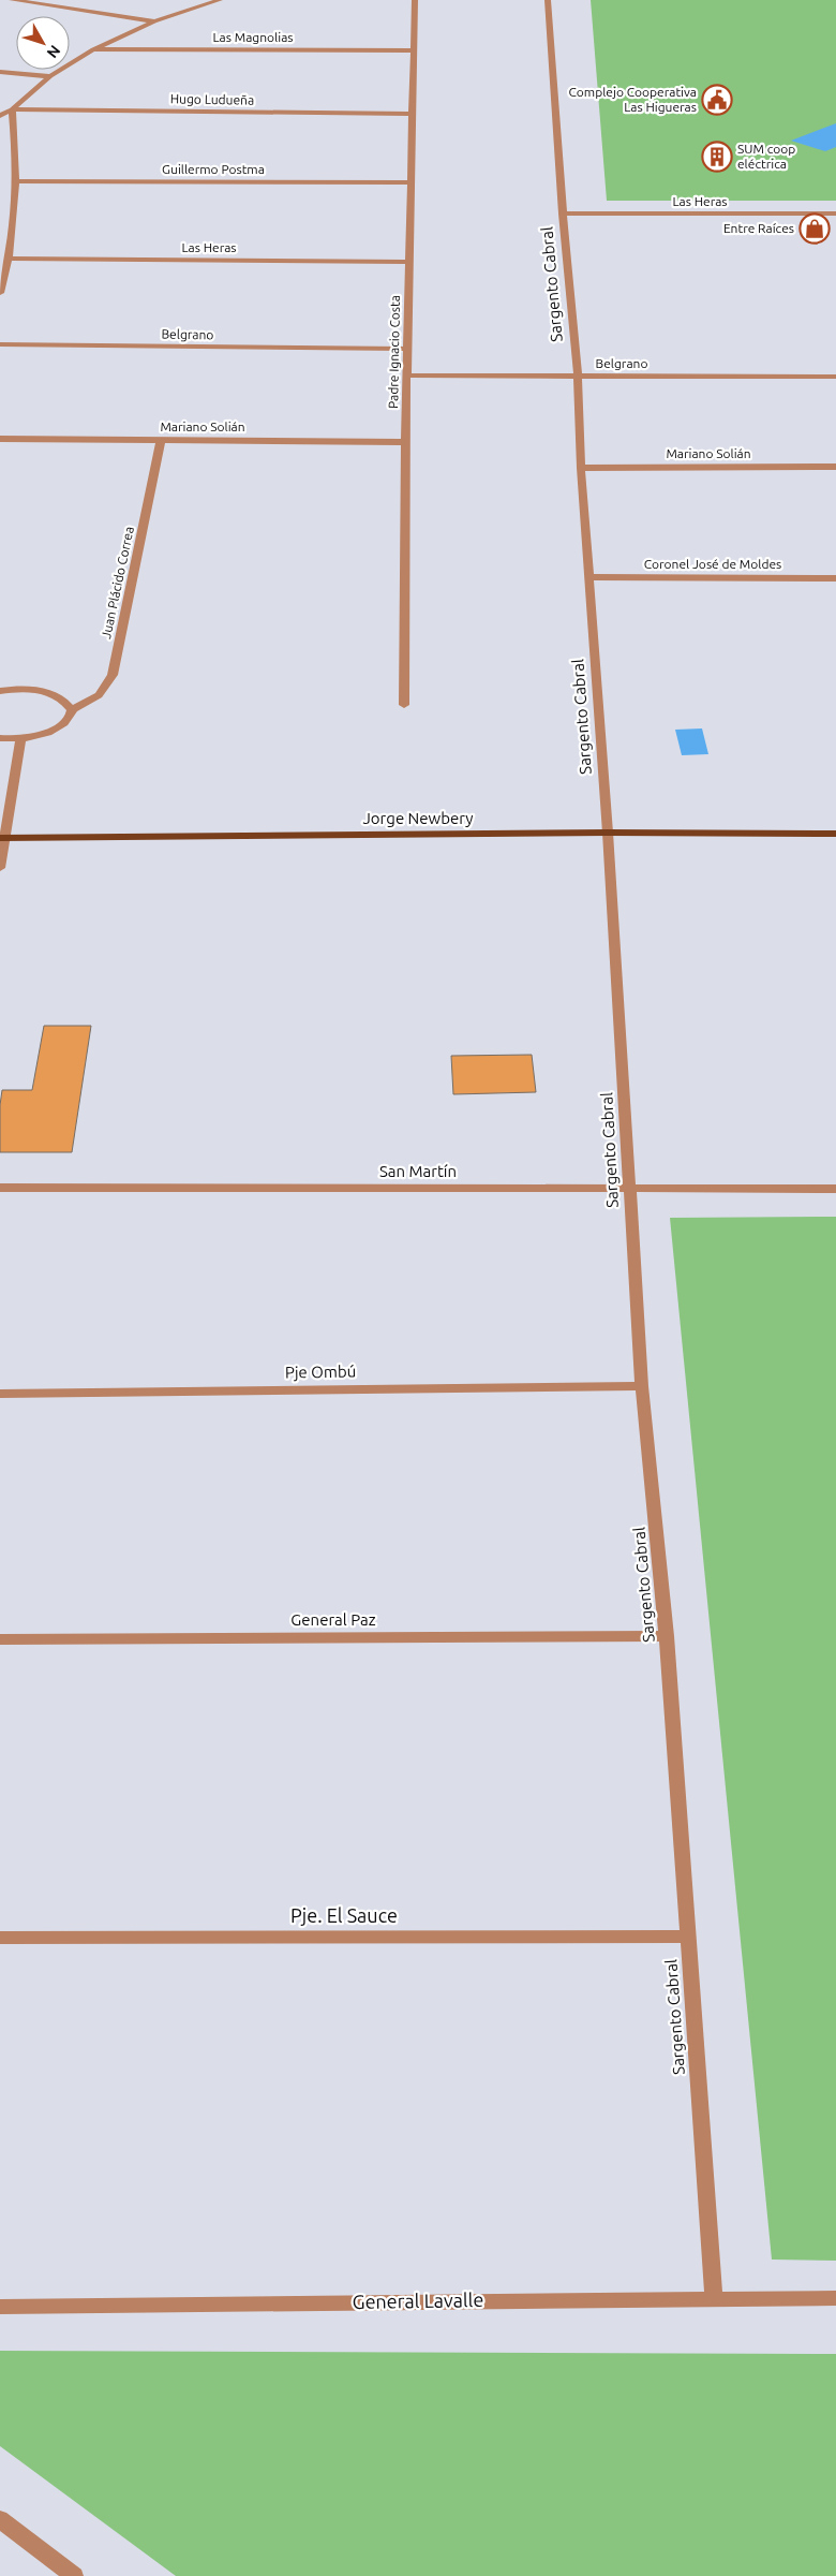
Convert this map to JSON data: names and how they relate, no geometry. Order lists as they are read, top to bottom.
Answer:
{
  "streets": {
    "main road": ["Jorge Newbery"],
    "street": [
      "Las Magnolias",
      "Hugo Ludueña",
      "Guillermo Postma",
      "Las Heras",
      "Sargento Cabral",
      "Belgrano",
      "Padre Ignacio Costa",
      "Mariano Solián",
      "Coronel José de Moldes",
      "Juan Plácido Correa",
      "San Martín",
      "Pje Ombú",
      "General Paz",
      "Pje. El Sauce",
      "General Lavalle"
    ]
  },
  "crossings": [
    ["Las Magnolias", "Padre Ignacio Costa"],
    ["Hugo Ludueña", "Padre Ignacio Costa"],
    ["Guillermo Postma", "Padre Ignacio Costa"],
    ["Las Heras", "Sargento Cabral"],
    ["Las Heras", "Padre Ignacio Costa"],
    ["Sargento Cabral", "Belgrano"],
    ["Sargento Cabral", "Mariano Solián"],
    ["Sargento Cabral", "Coronel José de Moldes"],
    ["Sargento Cabral", "Jorge Newbery"],
    ["Sargento Cabral", "San Martín"],
    ["Sargento Cabral", "Pje Ombú"],
    ["Sargento Cabral", "General Paz"],
    ["Sargento Cabral", "Pje. El Sauce"],
    ["Sargento Cabral", "General Lavalle"],
    ["Belgrano", "Padre Ignacio Costa"],
    ["Padre Ignacio Costa", "Mariano Solián"],
    ["Mariano Solián", "Juan Plácido Correa"]
  ],
  "places": {
    "public building": ["Complejo Cooperativa Las Higueras"],
    "building": ["SUM coop eléctrica"],
    "shop": ["Entre Raíces"]
  },
  "north": "bottom right"
}
